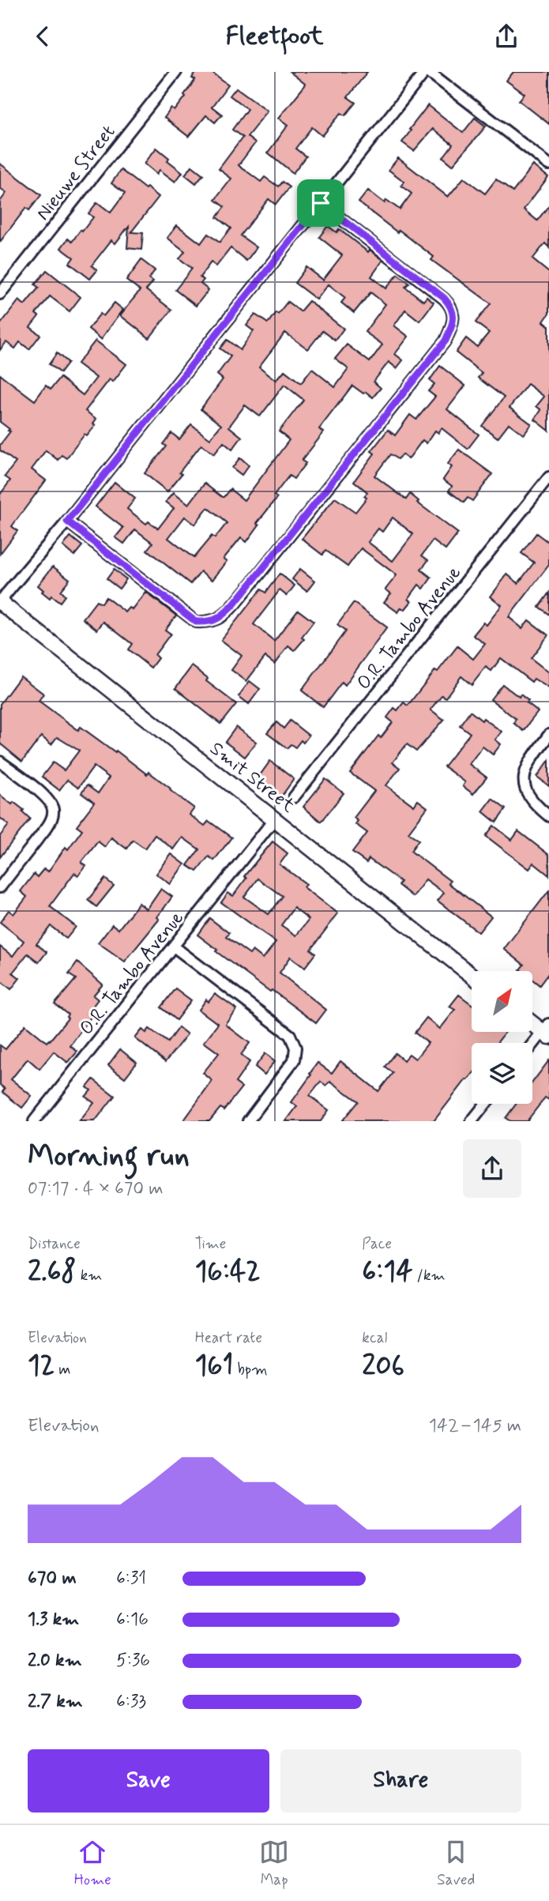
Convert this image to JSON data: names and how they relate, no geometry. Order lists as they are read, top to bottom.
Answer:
{
  "streets": {
    "street": ["Nieuwe Street", "O.R. Tambo Avenue", "Smit Street"]
  },
  "crossings": [
    ["O.R. Tambo Avenue", "Smit Street"]
  ],
  "north": "top right",
  "page": {
    "header": "Fleetfoot",
    "heading": ["Morning run", "07:17 · 4 × 670 m"],
    "stats": [
      ["Distance", "2.68 km"],
      ["Time", "16:42"],
      ["Pace", "6:14 /km"],
      ["Elevation", "12 m"],
      ["Heart rate", "161 bpm"],
      ["kcal", "206"]
    ],
    "chart": ["Elevation", "142–145 m"],
    "list": [
      {
        "name": "670 m",
        "note": "6:31"
      },
      {
        "name": "1.3 km",
        "note": "6:16"
      },
      {
        "name": "2.0 km",
        "note": "5:36"
      },
      {
        "name": "2.7 km",
        "note": "6:33"
      }
    ],
    "buttons": ["Save", "Share"],
    "tabs": ["Home", "Map", "Saved"]
  }
}
